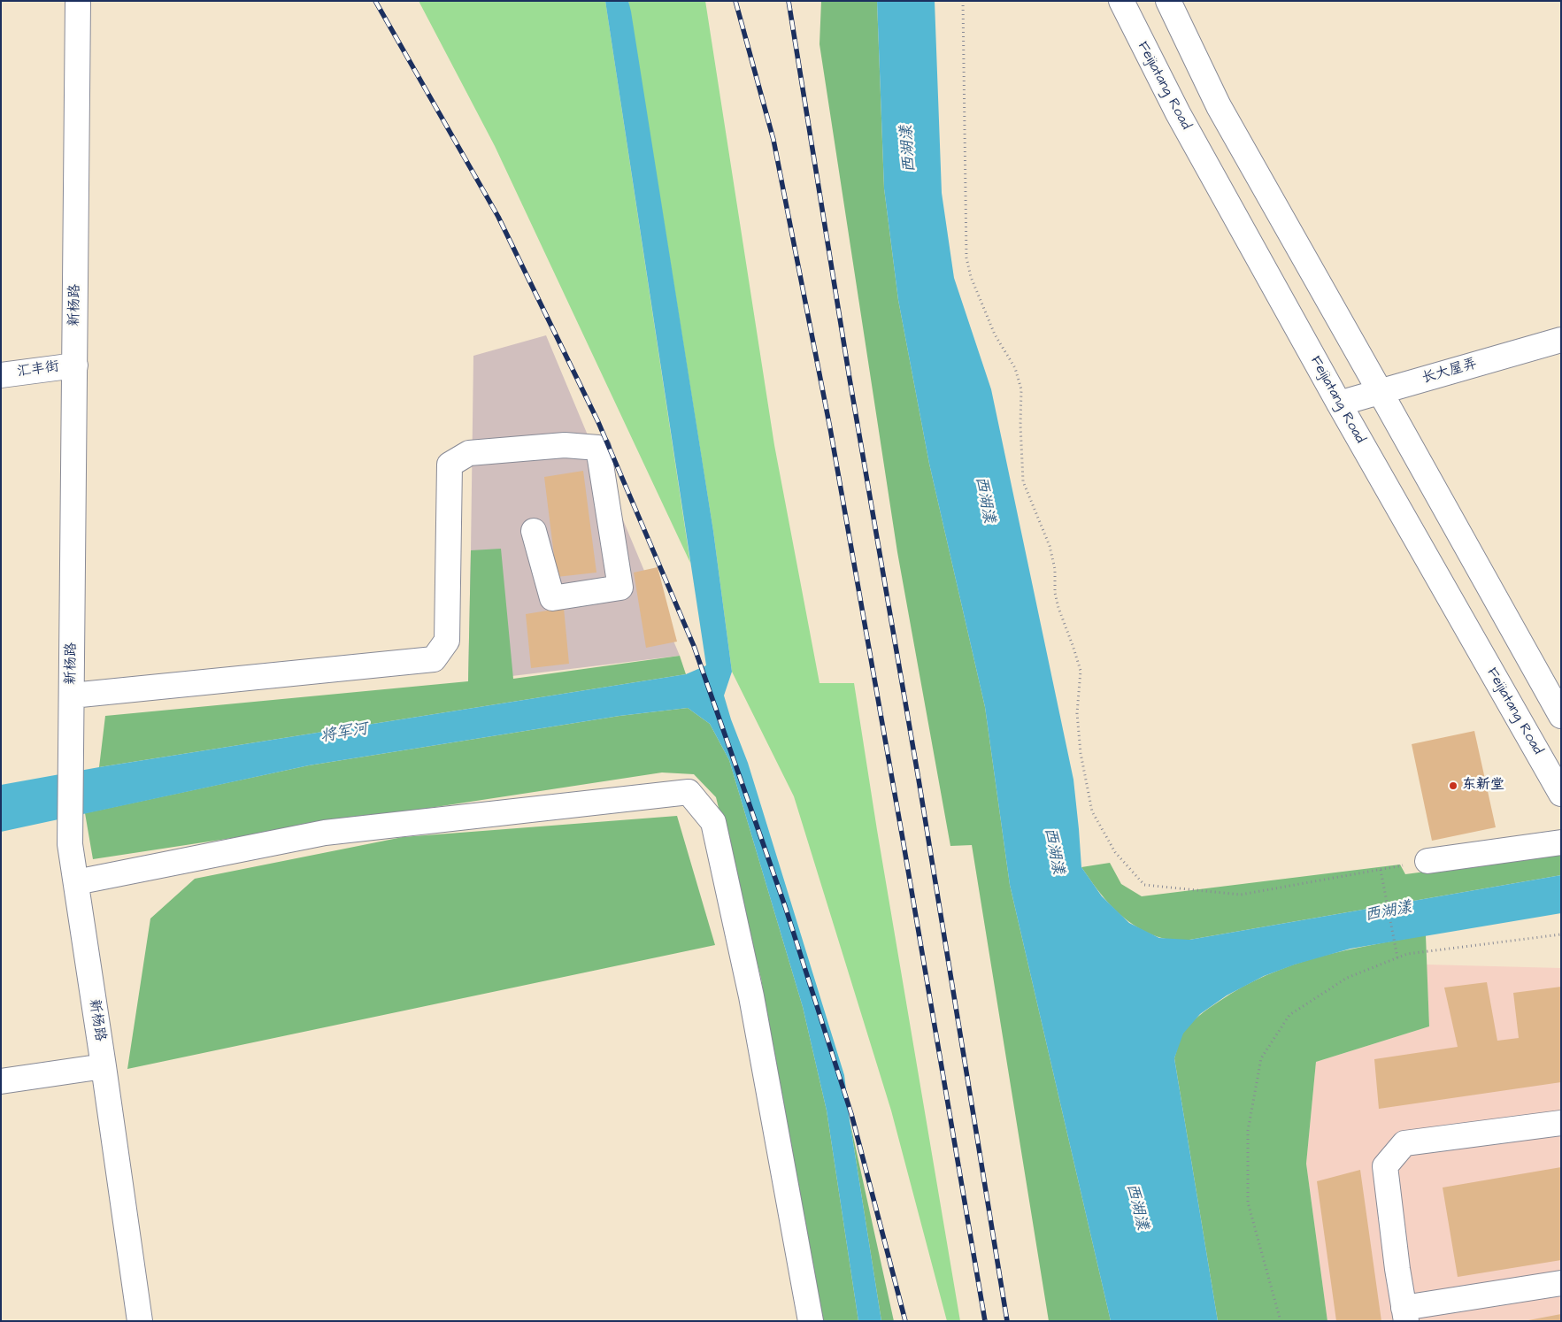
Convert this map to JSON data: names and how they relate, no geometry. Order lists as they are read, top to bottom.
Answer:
{
  "streets": {
    "street": [
      "Feijiatang Road",
      "新杨路",
      "汇丰街",
      "长大屋弄"
    ]
  },
  "crossings": [
    ["Feijiatang Road", "长大屋弄"],
    ["新杨路", "汇丰街"]
  ],
  "water": ["西湖漾", "将军河"],
  "places": ["东新堂"]
}
